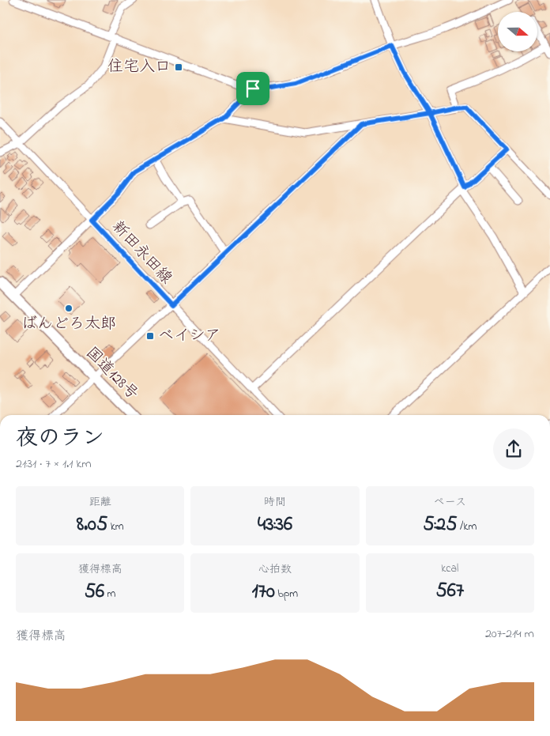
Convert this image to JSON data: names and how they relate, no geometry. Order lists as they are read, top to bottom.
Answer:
{
  "streets": {
    "highway": ["国道128号"],
    "street": ["新田永田線"]
  },
  "places": {
    "transit": ["住宅入口", "ベイシア"],
    "other": ["ばんどろ太郎"]
  },
  "north": "right",
  "page": {
    "heading": ["夜のラン", "21:31 · 7 × 1.1 km"],
    "stats": [
      ["距離", "8.05 km"],
      ["時間", "43:36"],
      ["ペース", "5:25 /km"],
      ["獲得標高", "56 m"],
      ["心拍数", "170 bpm"],
      ["kcal", "567"]
    ],
    "chart": ["獲得標高", "207–214 m"]
  }
}
